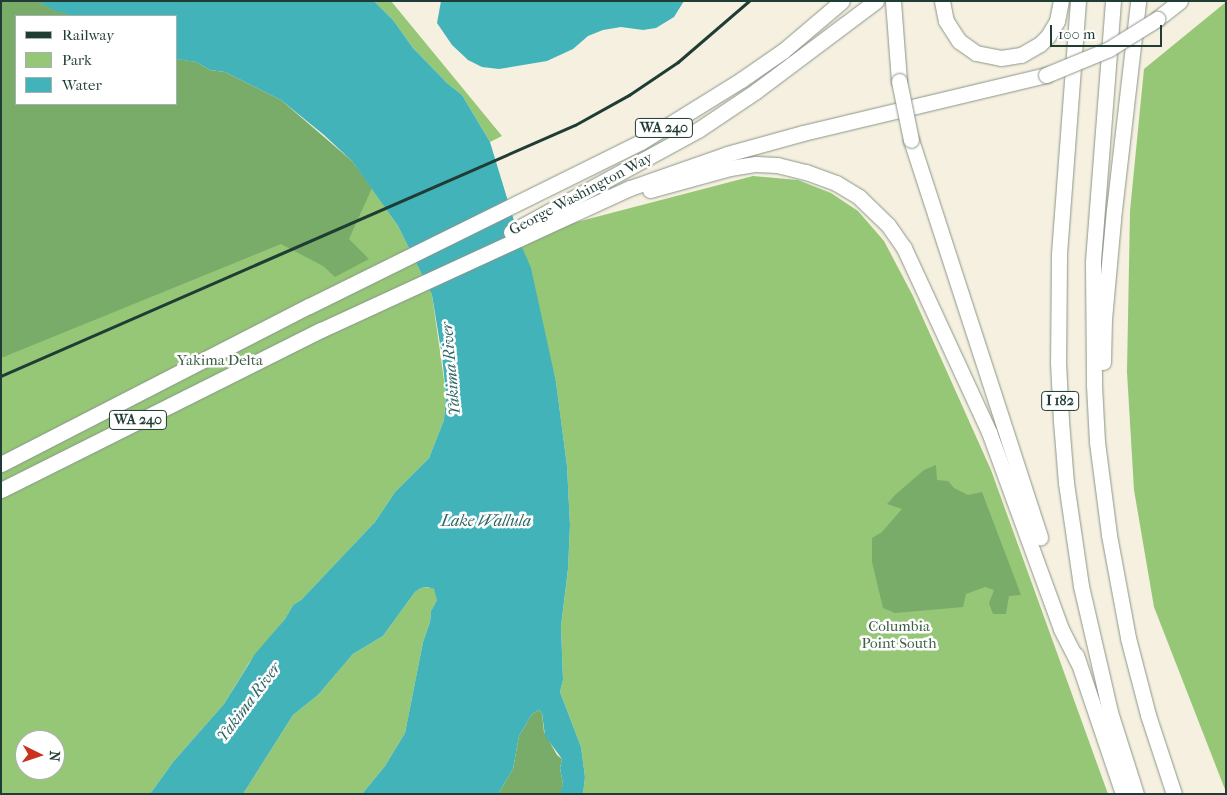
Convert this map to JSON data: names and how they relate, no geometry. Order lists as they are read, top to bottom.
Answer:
{
  "streets": {
    "highway": ["WA 240", "George Washington Way", "I 182"]
  },
  "water": ["Yakima River", "Lake Wallula"],
  "parks": ["Yakima Delta", "Columbia Point South"],
  "legend": ["Railway", "Park", "Water"],
  "scale_bar": "100 m",
  "north": "right"
}
